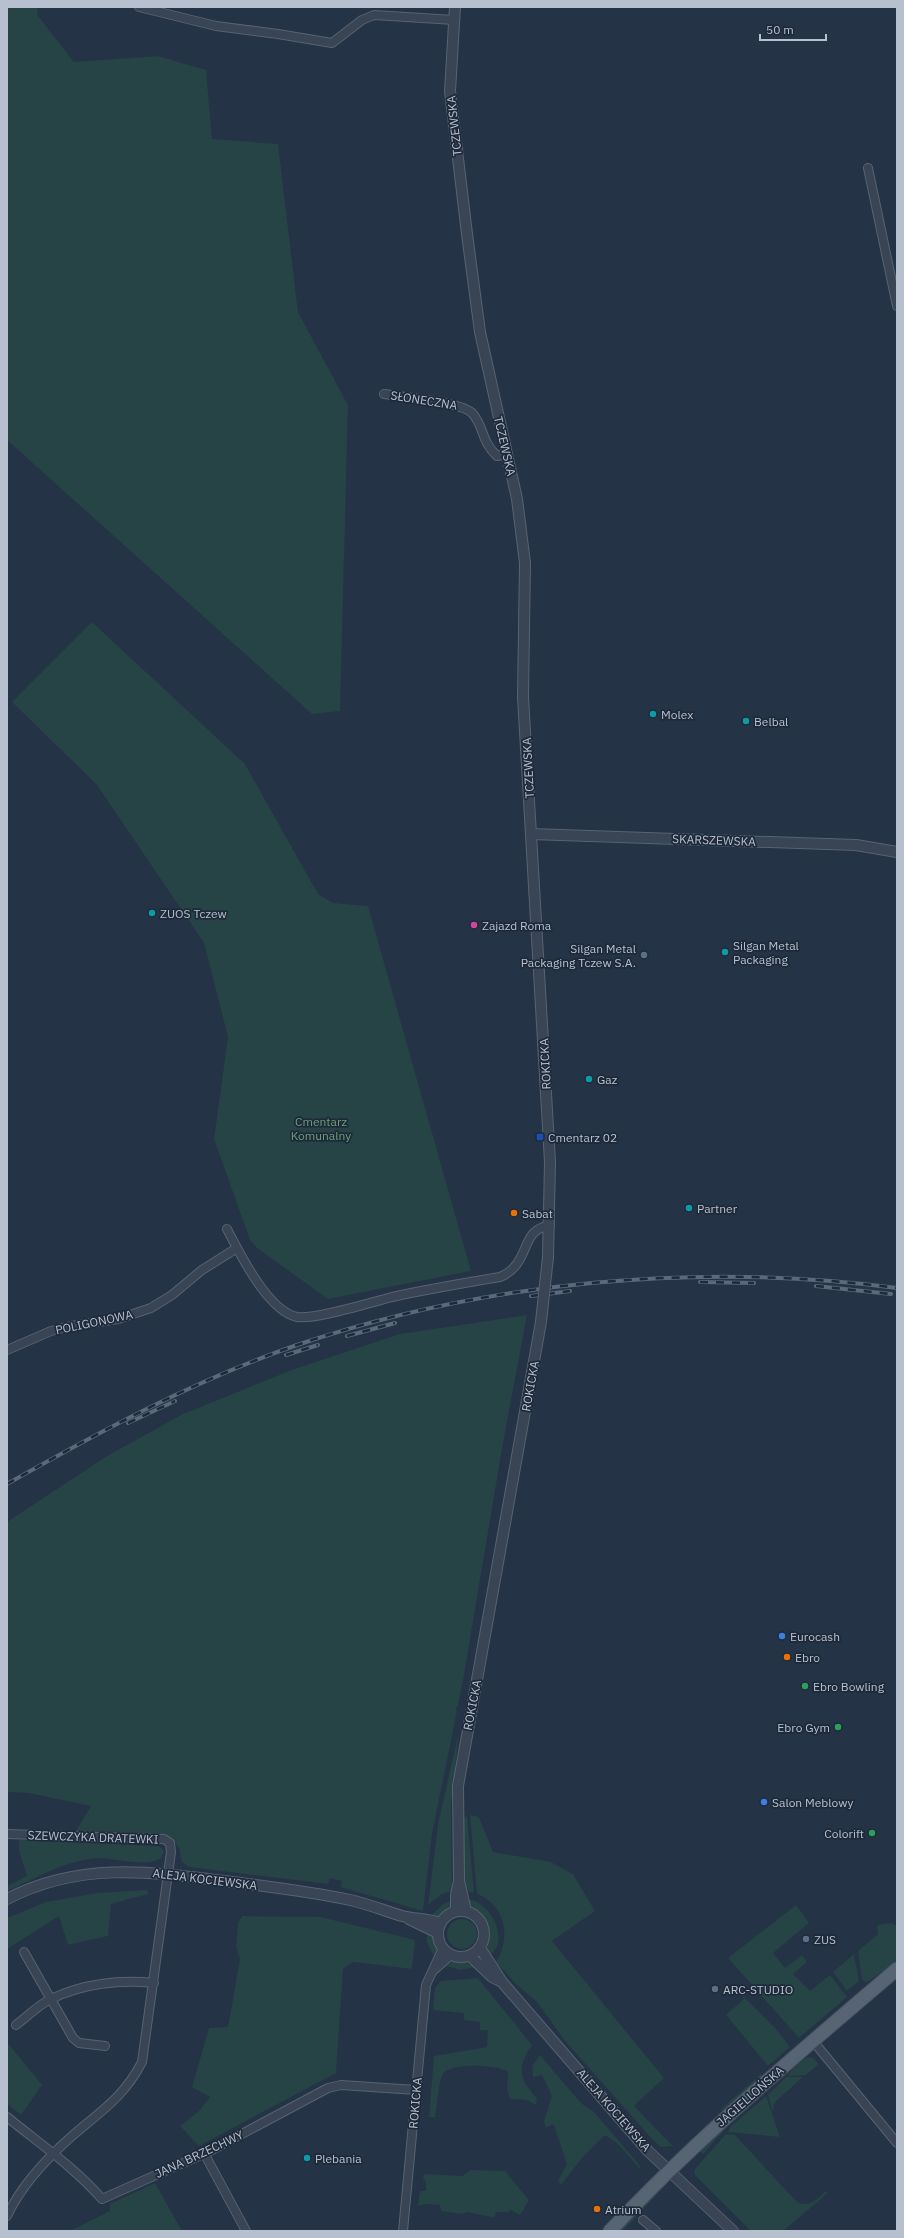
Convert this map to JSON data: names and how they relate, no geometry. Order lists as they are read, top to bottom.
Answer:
{
  "streets": {
    "main road": ["JAGIELLOŃSKA"],
    "street": [
      "TCZEWSKA",
      "SŁONECZNA",
      "SKARSZEWSKA",
      "ROKICKA",
      "POLIGONOWA",
      "SZEWCZYKA DRATEWKI",
      "ALEJA KOCIEWSKA",
      "JANA BRZECHWY"
    ]
  },
  "crossings": [
    ["TCZEWSKA", "SŁONECZNA"],
    ["TCZEWSKA", "SKARSZEWSKA"],
    ["TCZEWSKA", "ROKICKA"],
    ["ROKICKA", "ALEJA KOCIEWSKA"],
    ["ROKICKA", "JANA BRZECHWY"],
    ["SZEWCZYKA DRATEWKI", "ALEJA KOCIEWSKA"],
    ["SZEWCZYKA DRATEWKI", "JANA BRZECHWY"],
    ["ALEJA KOCIEWSKA", "JAGIELLOŃSKA"]
  ],
  "parks": ["Cmentarz Komunalny"],
  "places": {
    "other": [
      "Molex",
      "Belbal",
      "ZUOS Tczew",
      "Zajazd Roma",
      "Silgan Metal Packaging",
      "Silgan Metal Packaging Tczew S.A.",
      "Gaz",
      "Partner",
      "Sabat",
      "Eurocash",
      "Ebro",
      "Ebro Bowling",
      "Ebro Gym",
      "Salon Meblowy",
      "Colorift",
      "ZUS",
      "ARC-STUDIO",
      "Plebania",
      "Atrium"
    ],
    "transit": ["Cmentarz 02"]
  },
  "scale_bar": "50 m"
}
